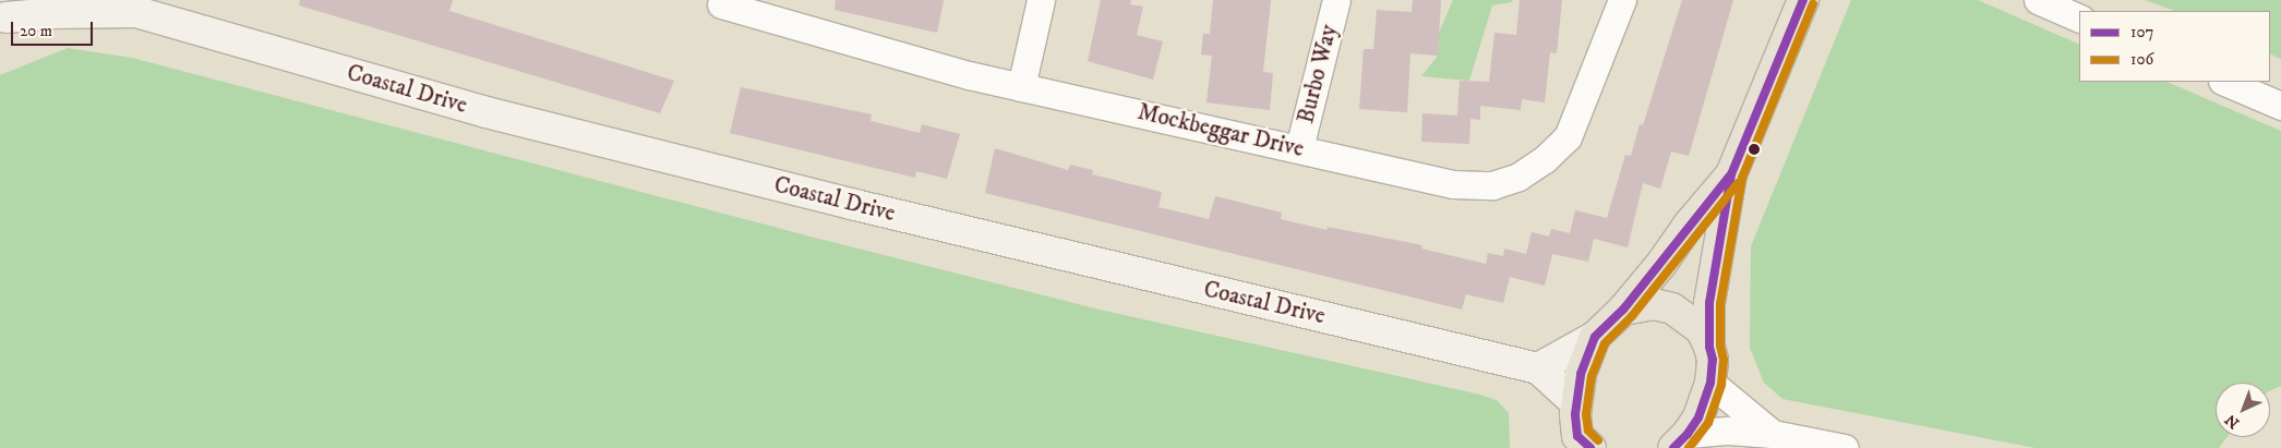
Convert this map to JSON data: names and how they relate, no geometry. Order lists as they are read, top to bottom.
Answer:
{
  "streets": {
    "street": ["Burbo Way", "Coastal Drive", "Mockbeggar Drive"]
  },
  "crossings": [
    ["Burbo Way", "Mockbeggar Drive"]
  ],
  "lines": ["transit line 107", "transit line 106"],
  "legend": ["107", "106"],
  "scale_bar": "20 m",
  "north": "bottom left"
}
